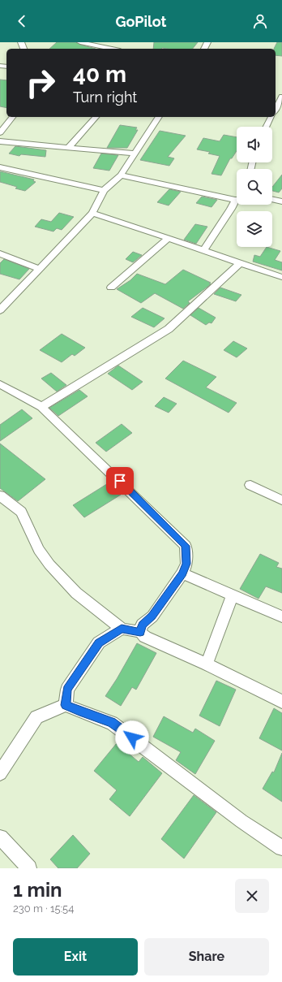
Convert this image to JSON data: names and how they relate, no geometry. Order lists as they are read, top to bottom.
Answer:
{
  "page": {
    "header": "GoPilot",
    "turn": ["40 m", "Turn right"],
    "heading": ["1 min", "230 m · 15:54"],
    "buttons": ["Exit", "Share"]
  }
}
